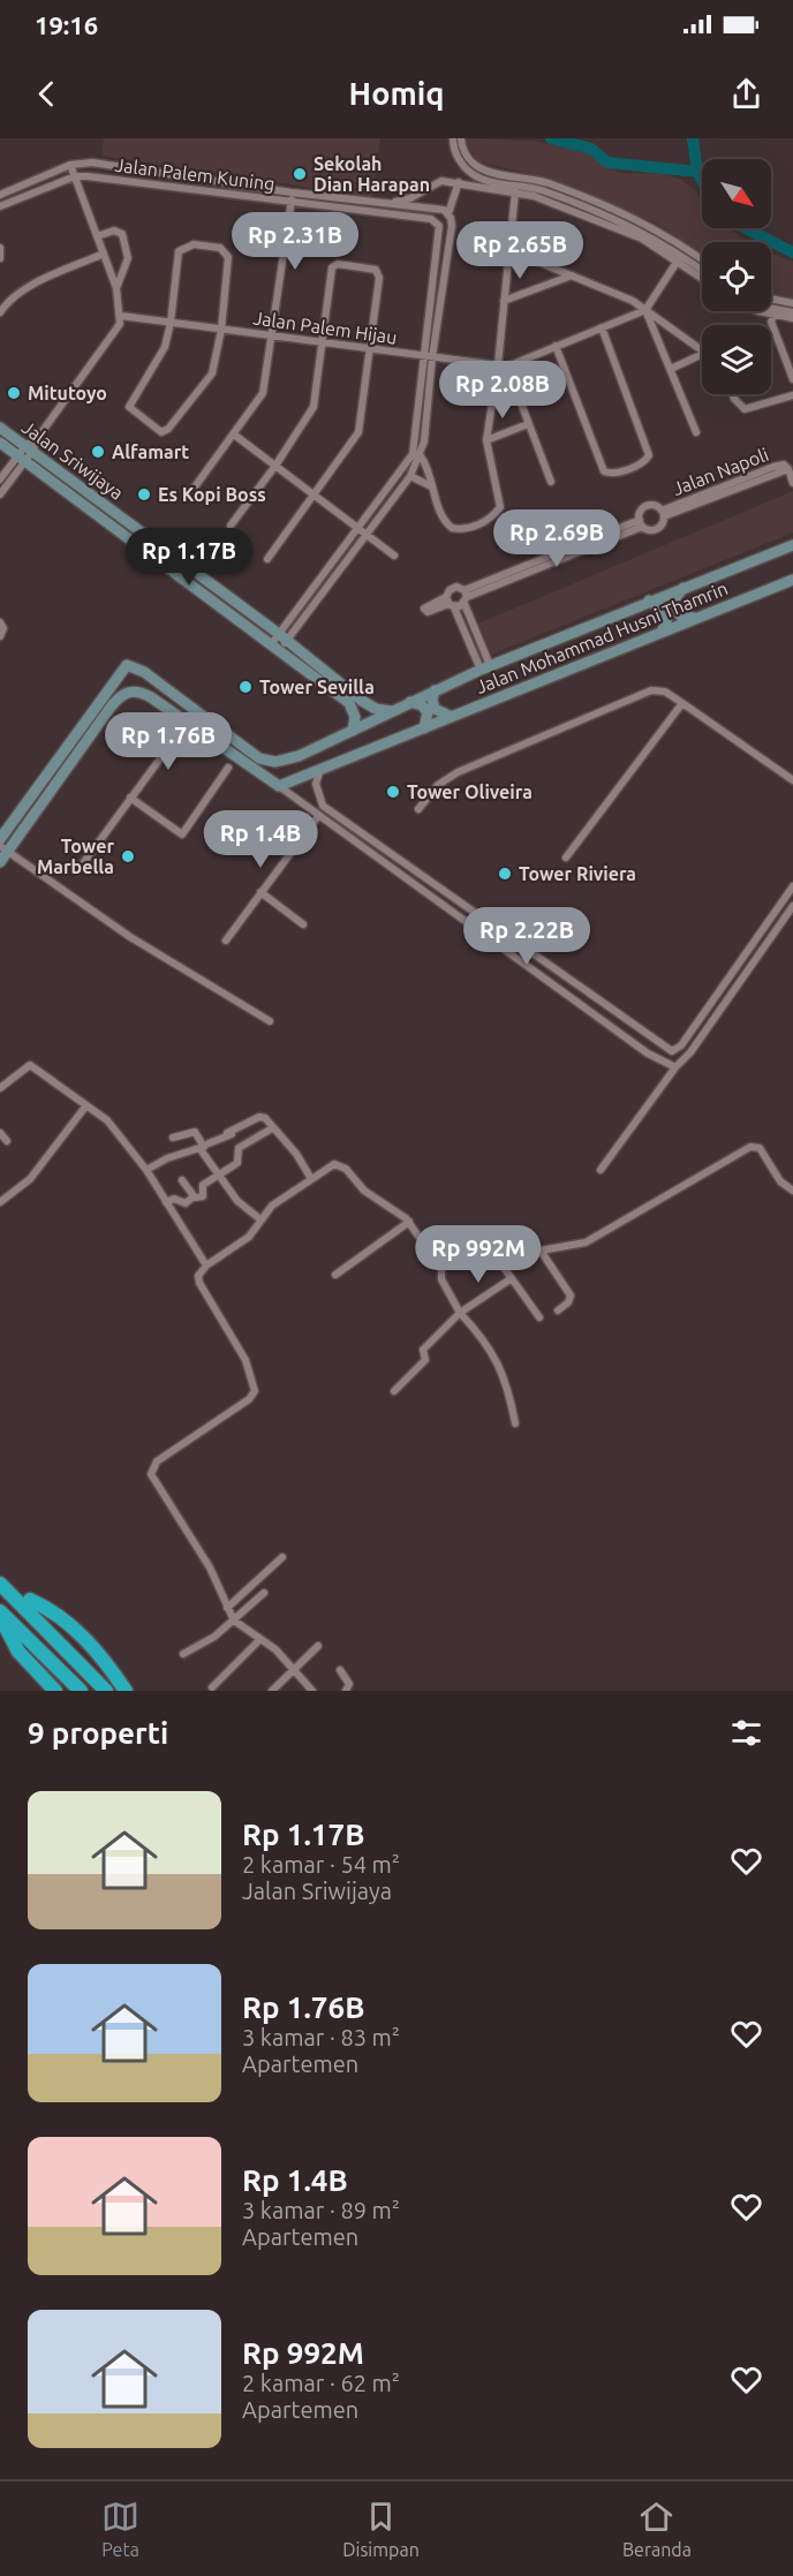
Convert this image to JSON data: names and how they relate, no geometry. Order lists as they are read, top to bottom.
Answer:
{
  "streets": {
    "street": [
      "Jalan Palem Kuning",
      "Jalan Palem Hijau",
      "Jalan Sriwijaya",
      "Jalan Napoli",
      "Jalan Mohammad Husni Thamrin"
    ]
  },
  "crossings": [
    ["Jalan Palem Kuning", "Jalan Palem Hijau"],
    ["Jalan Sriwijaya", "Jalan Mohammad Husni Thamrin"]
  ],
  "places": [
    "Sekolah Dian Harapan",
    "Mitutoyo",
    "Alfamart",
    "Es Kopi Boss",
    "Tower Sevilla",
    "Tower Oliveira",
    "Tower Marbella",
    "Tower Riviera"
  ],
  "north": "bottom right",
  "page": {
    "status": "19:16",
    "header": "Homiq",
    "price": [
      "Rp 2.31B",
      "Rp 2.65B",
      "Rp 2.08B",
      "Rp 2.69B",
      "Rp 1.17B",
      "Rp 1.76B",
      "Rp 1.4B",
      "Rp 2.22B",
      "Rp 992M"
    ],
    "heading": "9 properti",
    "list": [
      {
        "name": "Rp 1.17B",
        "note": "2 kamar · 54 m² · Jalan Sriwijaya"
      },
      {
        "name": "Rp 1.76B",
        "note": "3 kamar · 83 m² · Apartemen"
      },
      {
        "name": "Rp 1.4B",
        "note": "3 kamar · 89 m² · Apartemen"
      },
      {
        "name": "Rp 992M",
        "note": "2 kamar · 62 m² · Apartemen"
      }
    ],
    "tabs": ["Peta", "Disimpan", "Beranda"]
  }
}
